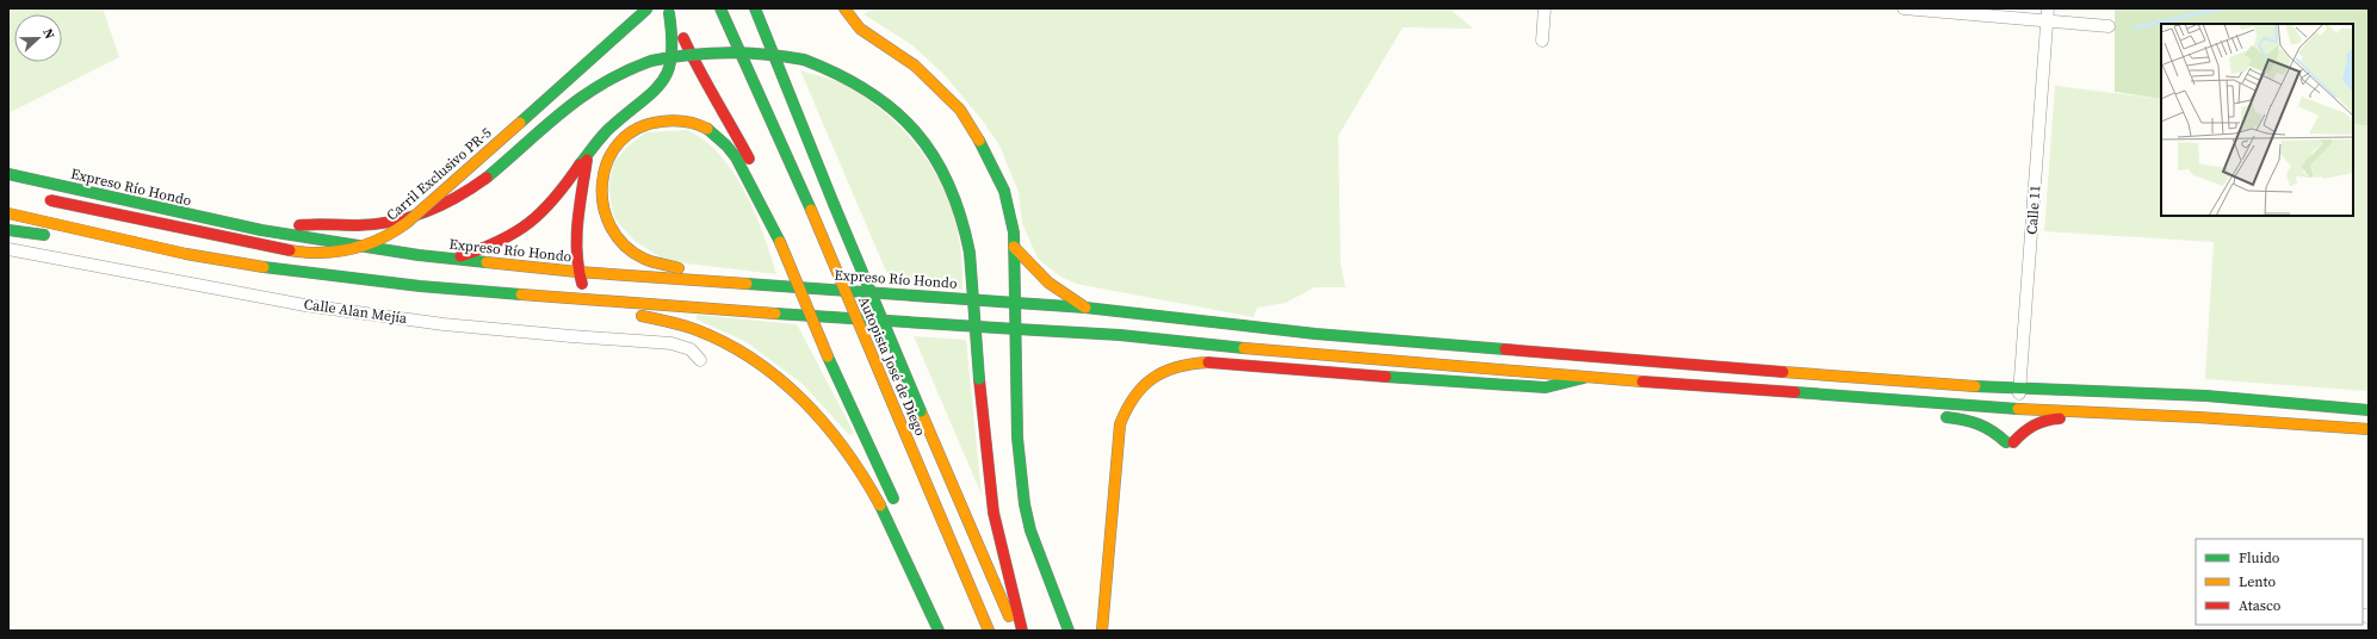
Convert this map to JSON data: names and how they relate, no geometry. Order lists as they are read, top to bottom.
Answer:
{
  "streets": {
    "main road": ["Carril Exclusivo PR-5", "Expreso Río Hondo", "Autopista José de Diego"],
    "street": ["Calle 11", "Calle Alan Mejía"]
  },
  "crossings": [
    ["Expreso Río Hondo", "Calle 11"]
  ],
  "legend": ["Fluido", "Lento", "Atasco"],
  "north": "right"
}
